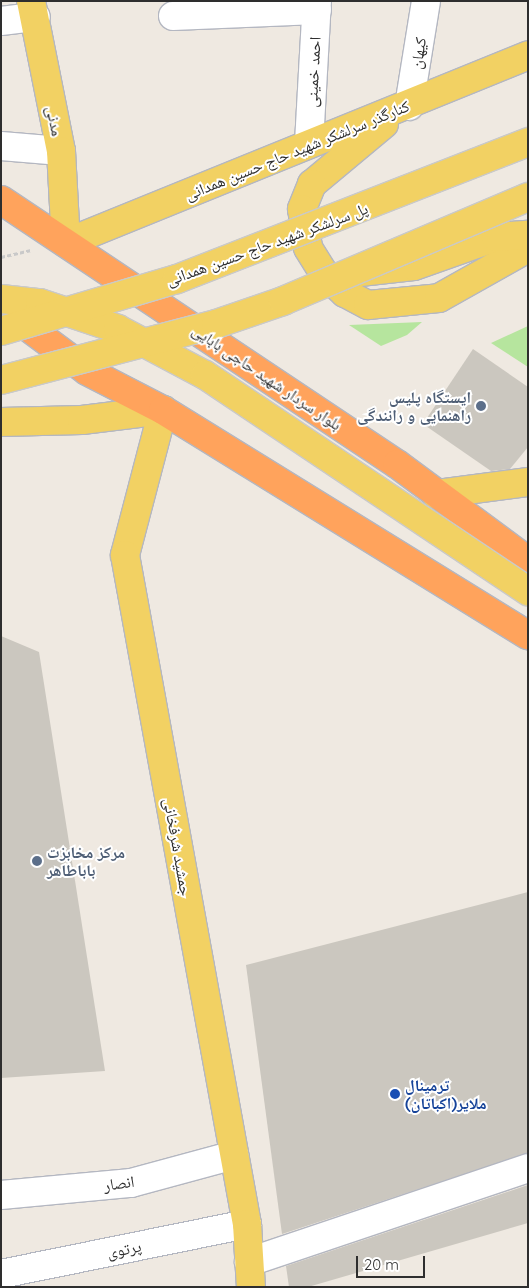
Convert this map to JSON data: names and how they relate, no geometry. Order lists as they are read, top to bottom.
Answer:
{
  "streets": {
    "highway": ["بلوار سردار شهید حاجی بابایی"],
    "main road": [
      "مدنی",
      "کنارگذر سرلشکر شهید حاج حسین همدانی",
      "پل سرلشکر شهید حاج حسین همدانی",
      "جمشید شرفخانی"
    ],
    "street": [
      "کیهان",
      "احمد خمینی",
      "انصار",
      "پرتوی"
    ]
  },
  "crossings": [
    ["کیهان", "کنارگذر سرلشکر شهید حاج حسین همدانی"],
    ["احمد خمینی", "کنارگذر سرلشکر شهید حاج حسین همدانی"],
    ["مدنی", "کنارگذر سرلشکر شهید حاج حسین همدانی"],
    ["مدنی", "بلوار سردار شهید حاجی بابایی"],
    ["کنارگذر سرلشکر شهید حاج حسین همدانی", "بلوار سردار شهید حاجی بابایی"],
    ["جمشید شرفخانی", "انصار"],
    ["جمشید شرفخانی", "پرتوی"]
  ],
  "places": ["ایستگاه پلیس راهنمایی و رانندگی", "مرکز مخابزت باباطاهر", "ترمینال ملایر(اکباتان)"],
  "scale_bar": "20 m"
}
